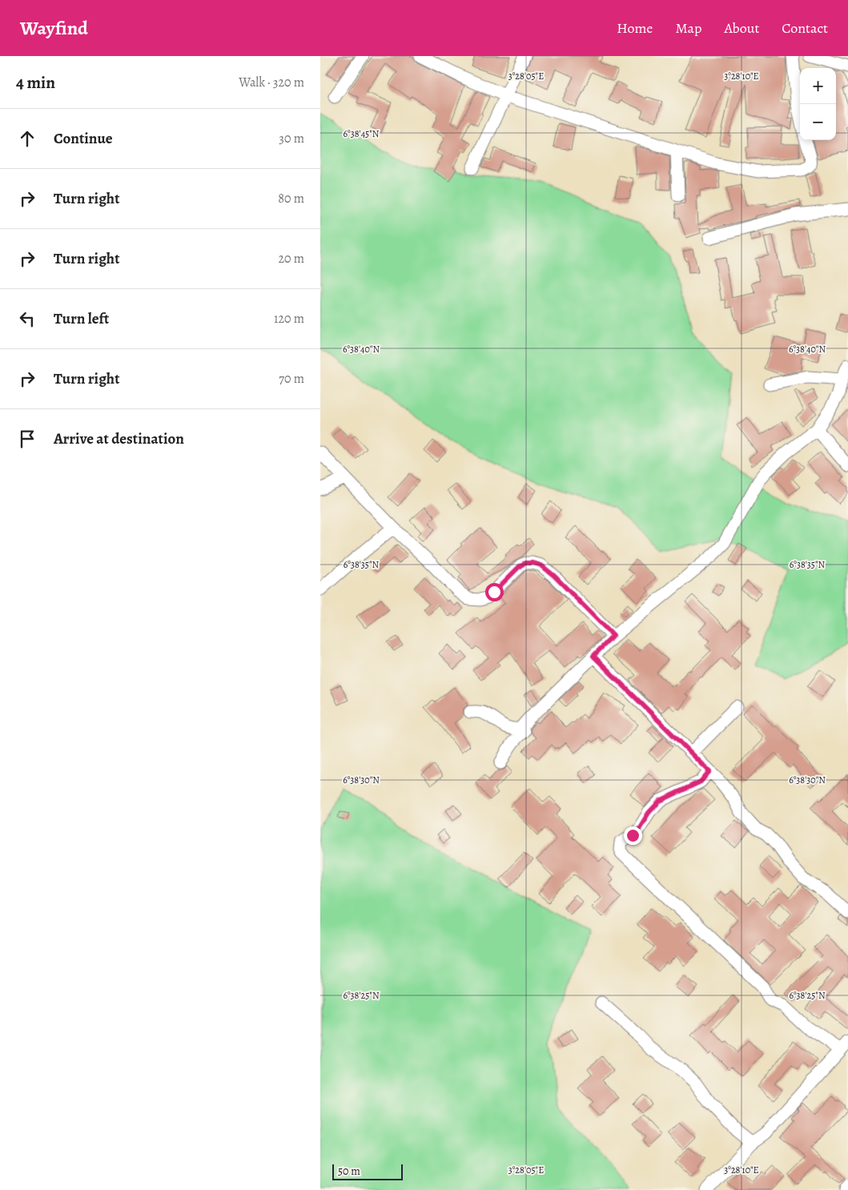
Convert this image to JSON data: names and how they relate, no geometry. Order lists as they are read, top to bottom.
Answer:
{
  "scale_bar": "50 m",
  "page": {
    "header": "Wayfind",
    "nav": [
      "Home",
      "Map",
      "About",
      "Contact"
    ],
    "heading": ["4 min", "Walk · 320 m"],
    "map_buttons": ["+", "−"],
    "list": [
      ["Continue", "30 m"],
      ["Turn right", "80 m"],
      ["Turn right", "20 m"],
      ["Turn left", "120 m"],
      ["Turn right", "70 m"],
      "Arrive at destination"
    ],
    "scale": "50 m"
  },
  "coordinates": [
    "3°28'05\"E",
    "3°28'10\"E",
    "6°38'45\"N",
    "6°38'40\"N",
    "6°38'35\"N",
    "6°38'30\"N",
    "6°38'25\"N"
  ]
}
